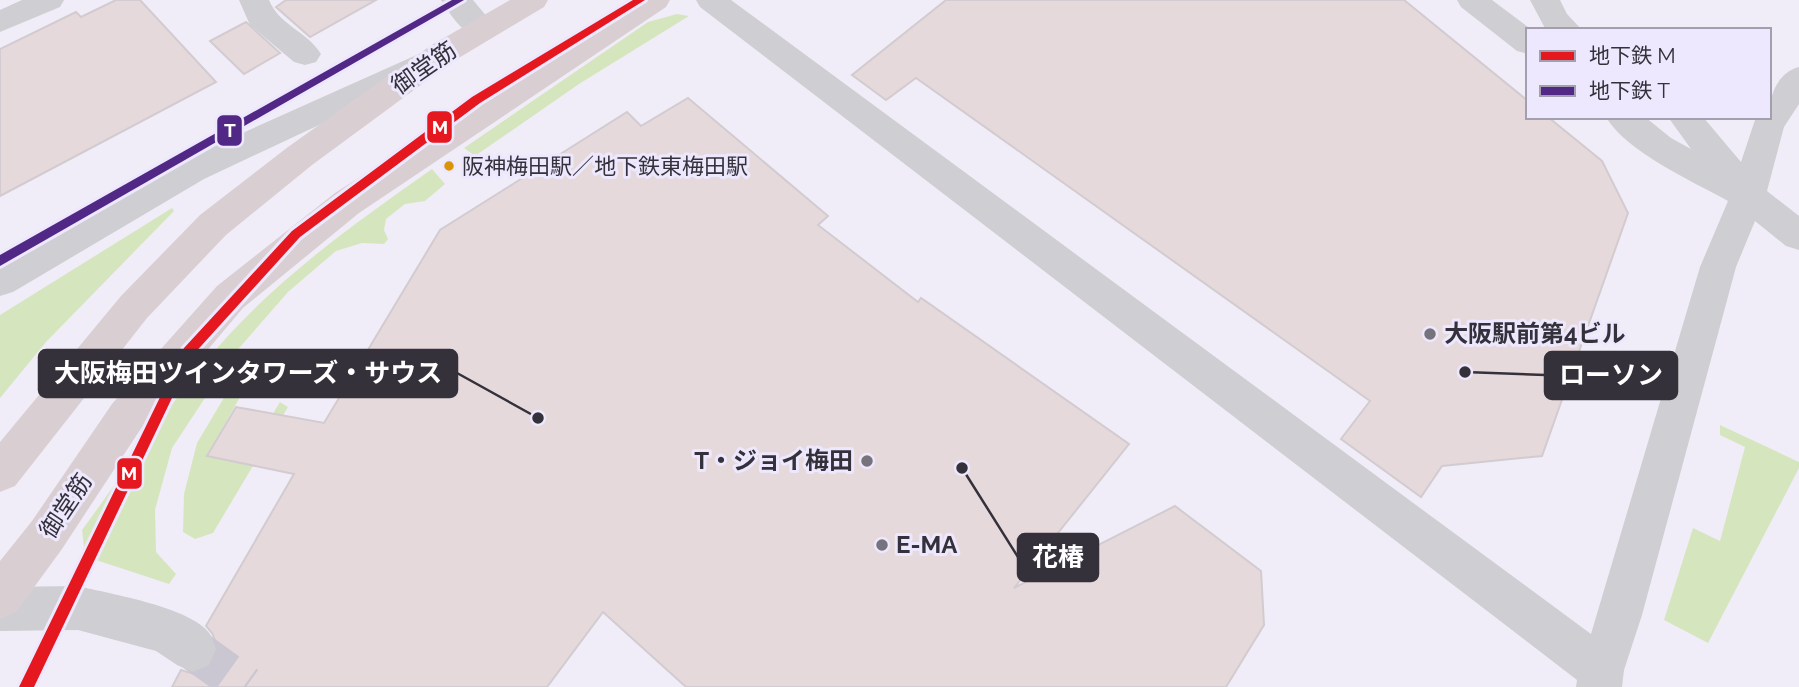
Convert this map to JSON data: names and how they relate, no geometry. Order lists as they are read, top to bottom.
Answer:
{
  "streets": {
    "highway": ["御堂筋"]
  },
  "places": [
    "阪神梅田駅／地下鉄東梅田駅",
    "大阪駅前第4ビル",
    "ローソン",
    "大阪梅田ツインタワーズ・サウス",
    "T・ジョイ梅田",
    "花椿",
    "E-MA"
  ],
  "lines": ["metro line M", "metro line T"],
  "legend": ["地下鉄 M", "地下鉄 T"]
}
